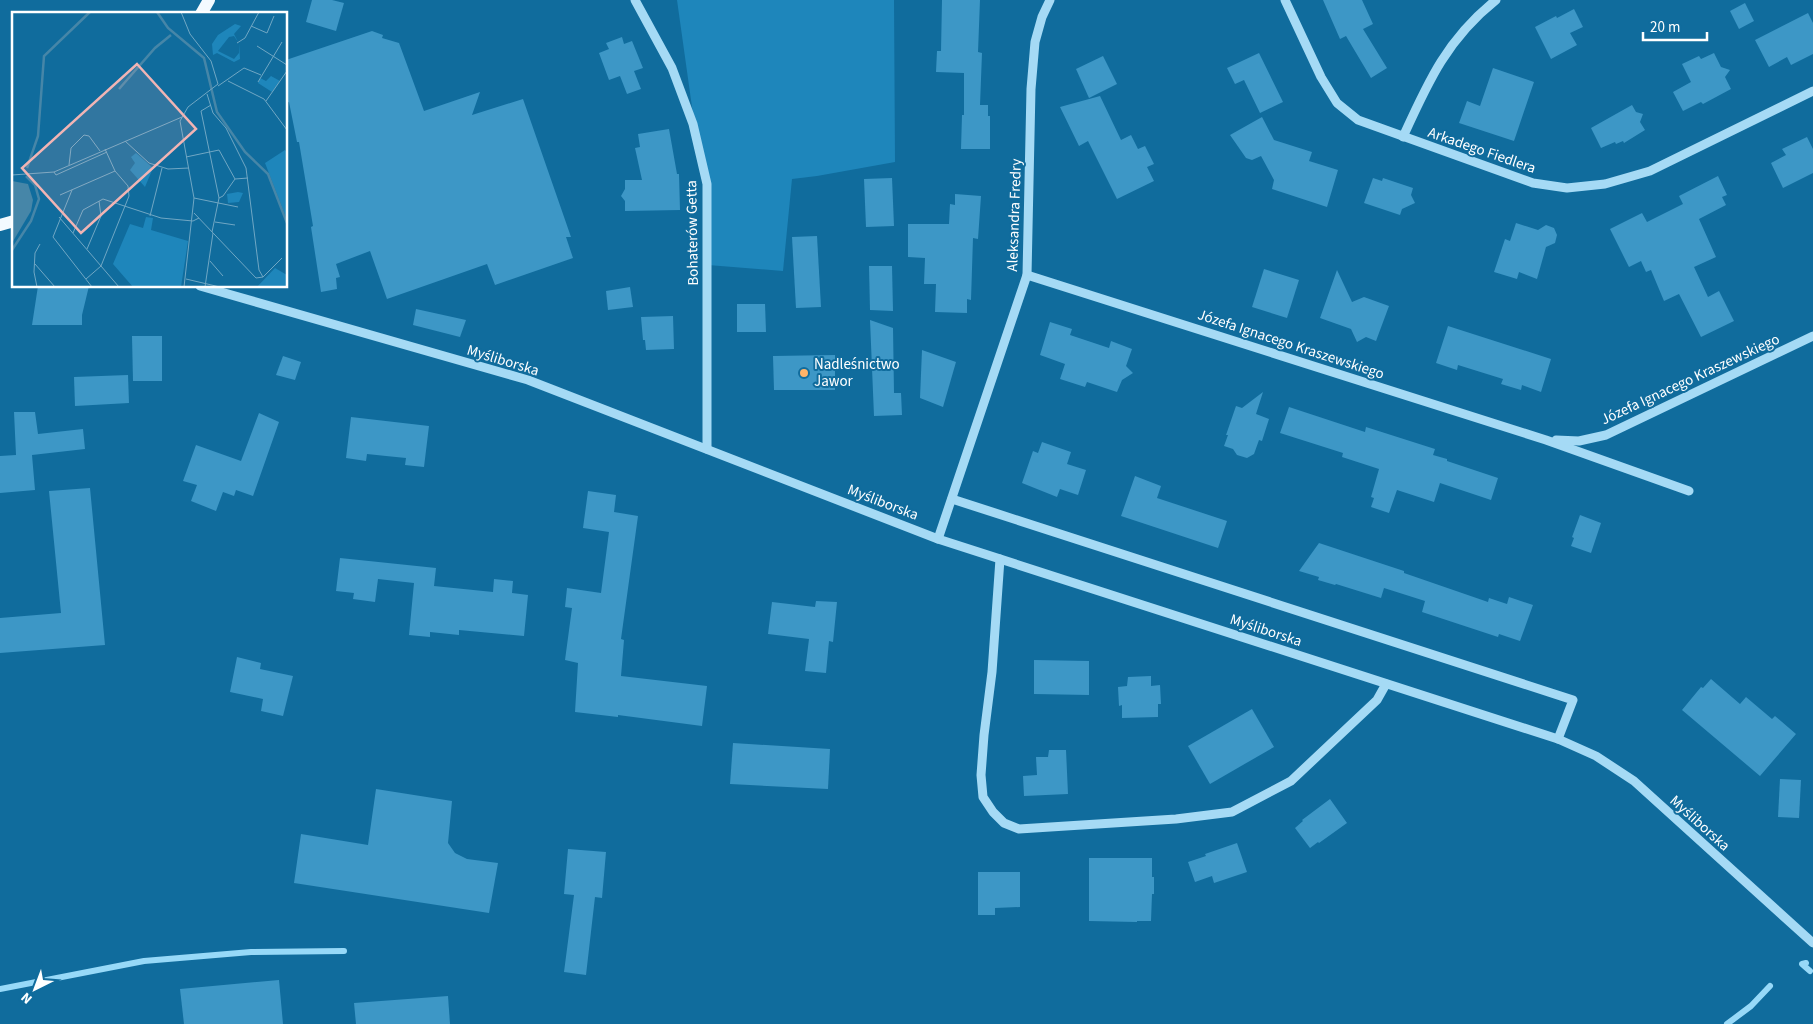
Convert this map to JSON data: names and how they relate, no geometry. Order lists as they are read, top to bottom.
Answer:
{
  "streets": {
    "street": [
      "Arkadego Fiedlera",
      "Aleksandra Fredry",
      "Bohaterów Getta",
      "Józefa Ignacego Kraszewskiego",
      "Myśliborska"
    ]
  },
  "crossings": [
    ["Aleksandra Fredry", "Józefa Ignacego Kraszewskiego"],
    ["Aleksandra Fredry", "Myśliborska"],
    ["Bohaterów Getta", "Myśliborska"]
  ],
  "places": ["Nadleśnictwo Jawor"],
  "scale_bar": "20 m",
  "north": "bottom left"
}
